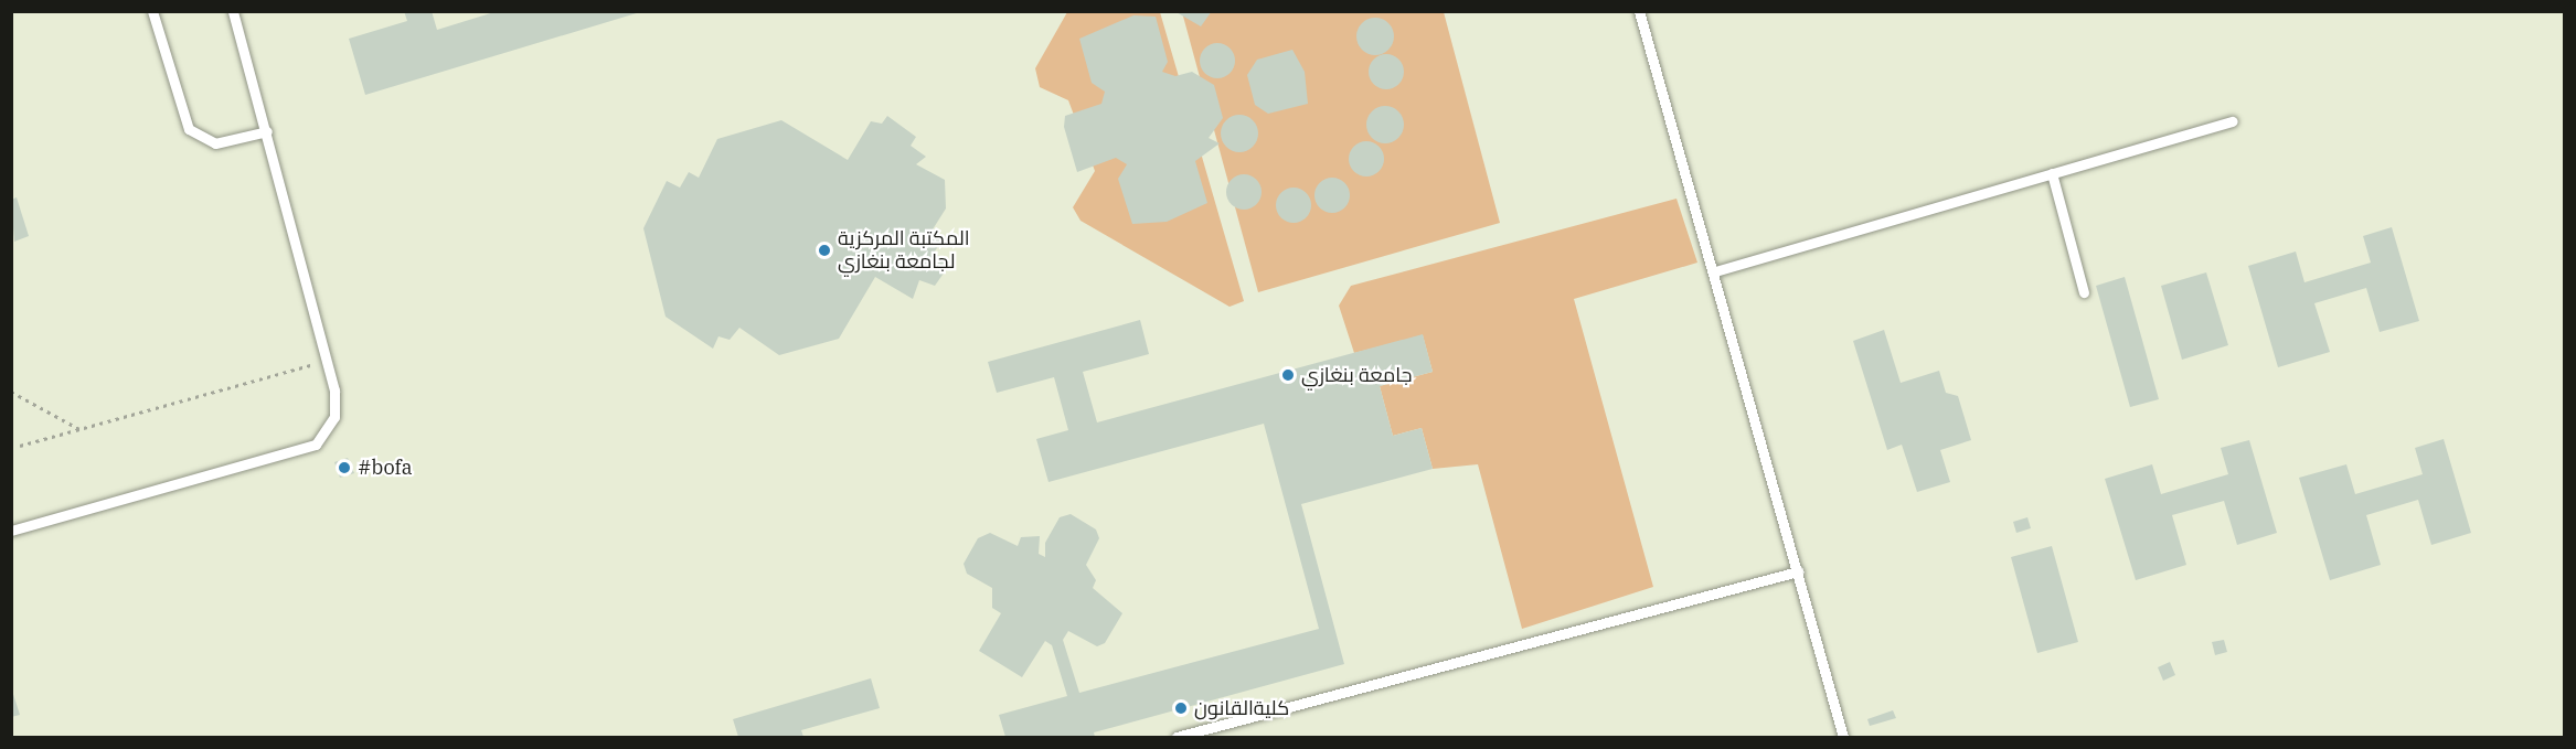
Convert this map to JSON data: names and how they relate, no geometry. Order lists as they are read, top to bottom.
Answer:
{
  "places": [
    "المكتبة المركزية لجامعة بنغازي",
    "جامعة بنغازي",
    "#bofa",
    "كليةالقانون"
  ]
}
